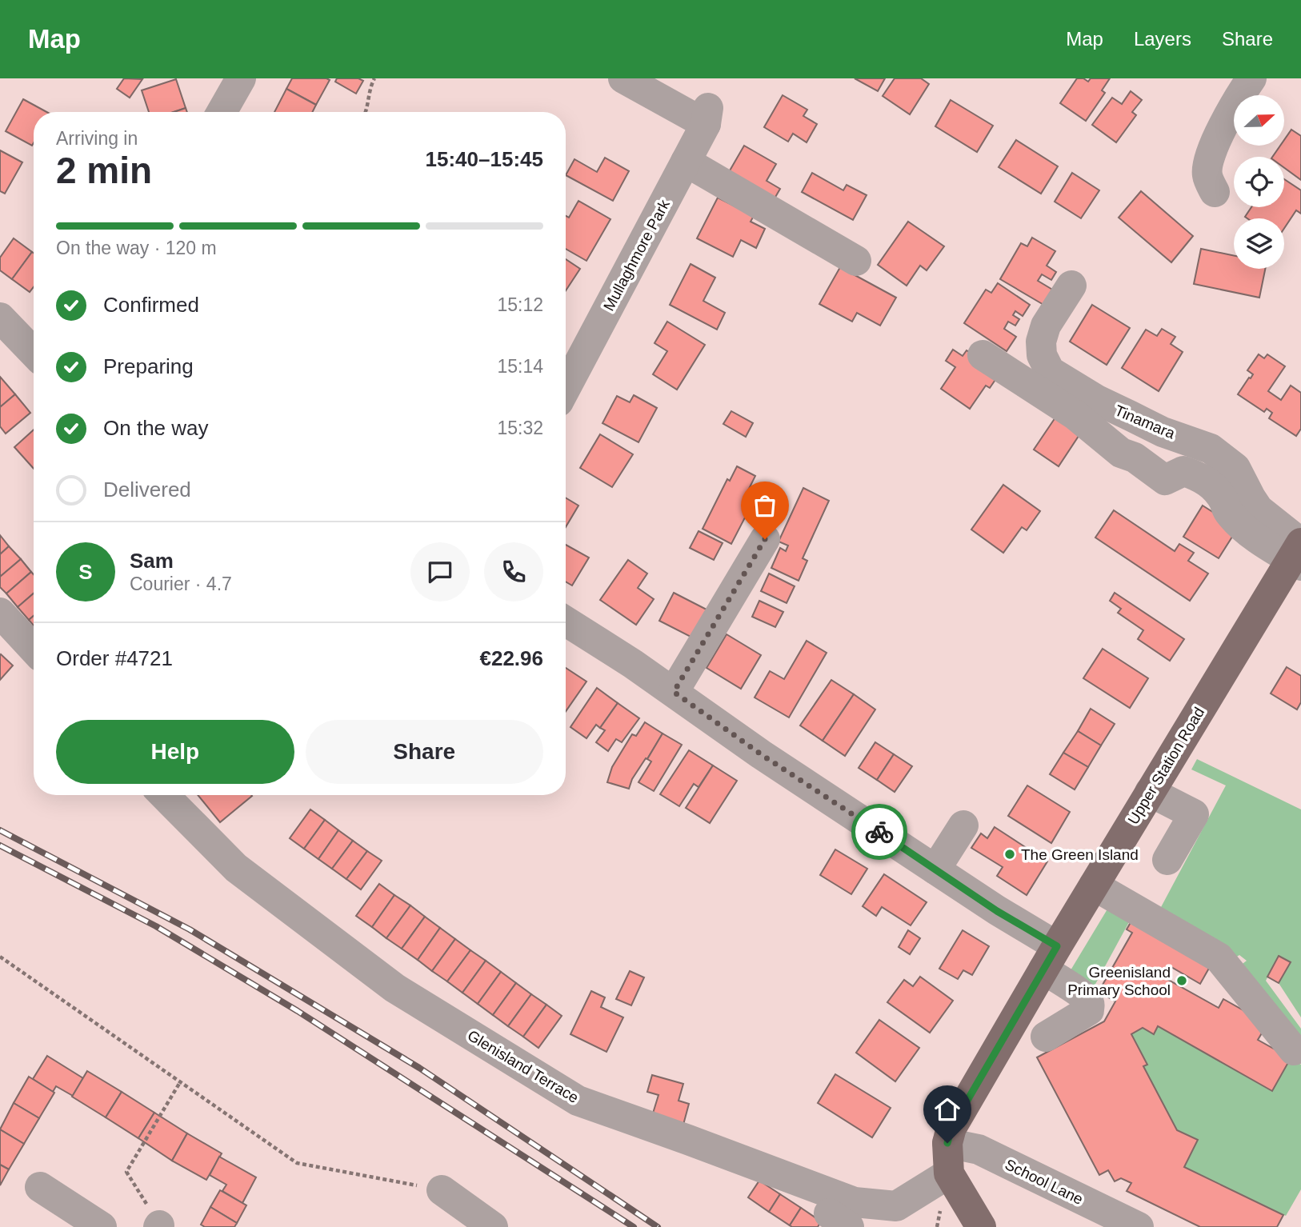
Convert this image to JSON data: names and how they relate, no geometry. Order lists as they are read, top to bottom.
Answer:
{
  "streets": {
    "main road": ["Upper Station Road"],
    "street": [
      "Mullaghmore Park",
      "Tinamara",
      "Glenisland Terrace",
      "School Lane"
    ]
  },
  "crossings": [
    ["Tinamara", "Upper Station Road"],
    ["Upper Station Road", "Glenisland Terrace"],
    ["Upper Station Road", "School Lane"]
  ],
  "places": ["The Green Island", "Greenisland Primary School"],
  "north": "right",
  "page": {
    "header": "Map",
    "nav": ["Map", "Layers", "Share"],
    "heading": ["2 min", "Arriving in", "15:40–15:45"],
    "panel": [
      "Sam",
      "Courier · 4.7",
      "Order #4721",
      "€22.96"
    ],
    "bar": "On the way · 120 m",
    "list": [
      ["Confirmed", "15:12"],
      ["Preparing", "15:14"],
      ["On the way", "15:32"],
      "Delivered"
    ],
    "round": "S",
    "buttons": ["Help", "Share"]
  }
}
